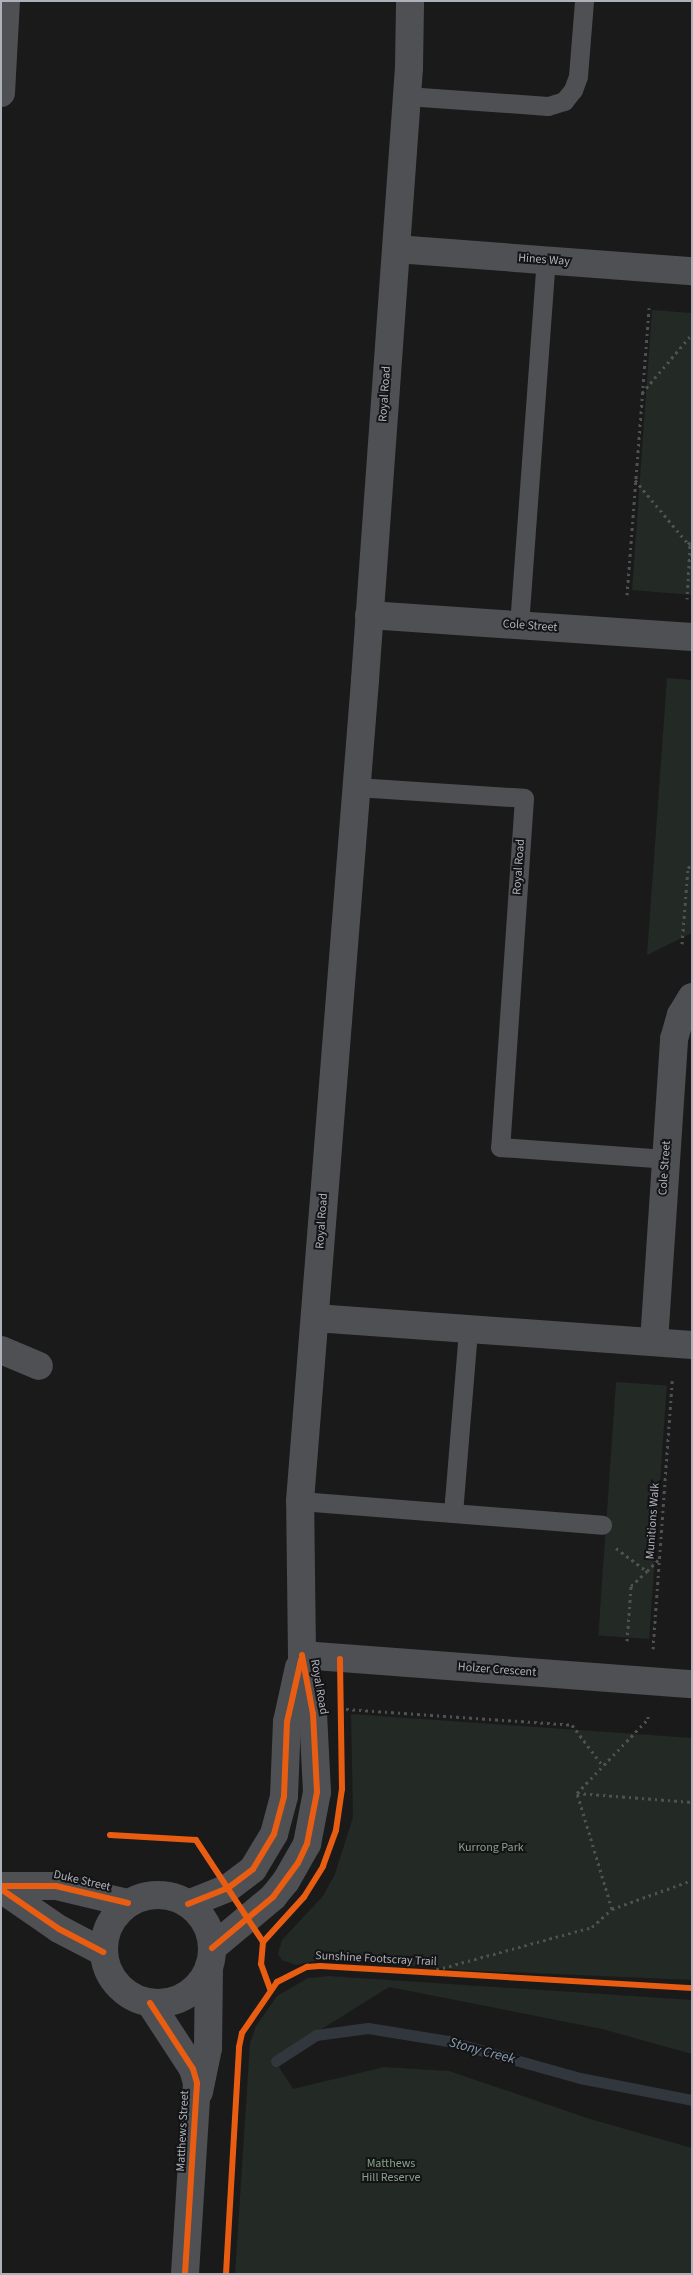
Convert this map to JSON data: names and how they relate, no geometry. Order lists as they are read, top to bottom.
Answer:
{
  "streets": {
    "street": [
      "Hines Way",
      "Royal Road",
      "Cole Street",
      "Holzer Crescent",
      "Duke Street",
      "Matthews Street"
    ],
    "path": ["Munitions Walk"],
    "cycle path": ["Sunshine Footscray Trail"]
  },
  "crossings": [
    ["Hines Way", "Royal Road"],
    ["Royal Road", "Cole Street"],
    ["Royal Road", "Holzer Crescent"],
    ["Royal Road", "Duke Street"],
    ["Royal Road", "Matthews Street"],
    ["Duke Street", "Matthews Street"]
  ],
  "water": ["Stony Creek"],
  "parks": ["Kurrong Park", "Matthews Hill Reserve"]
}
